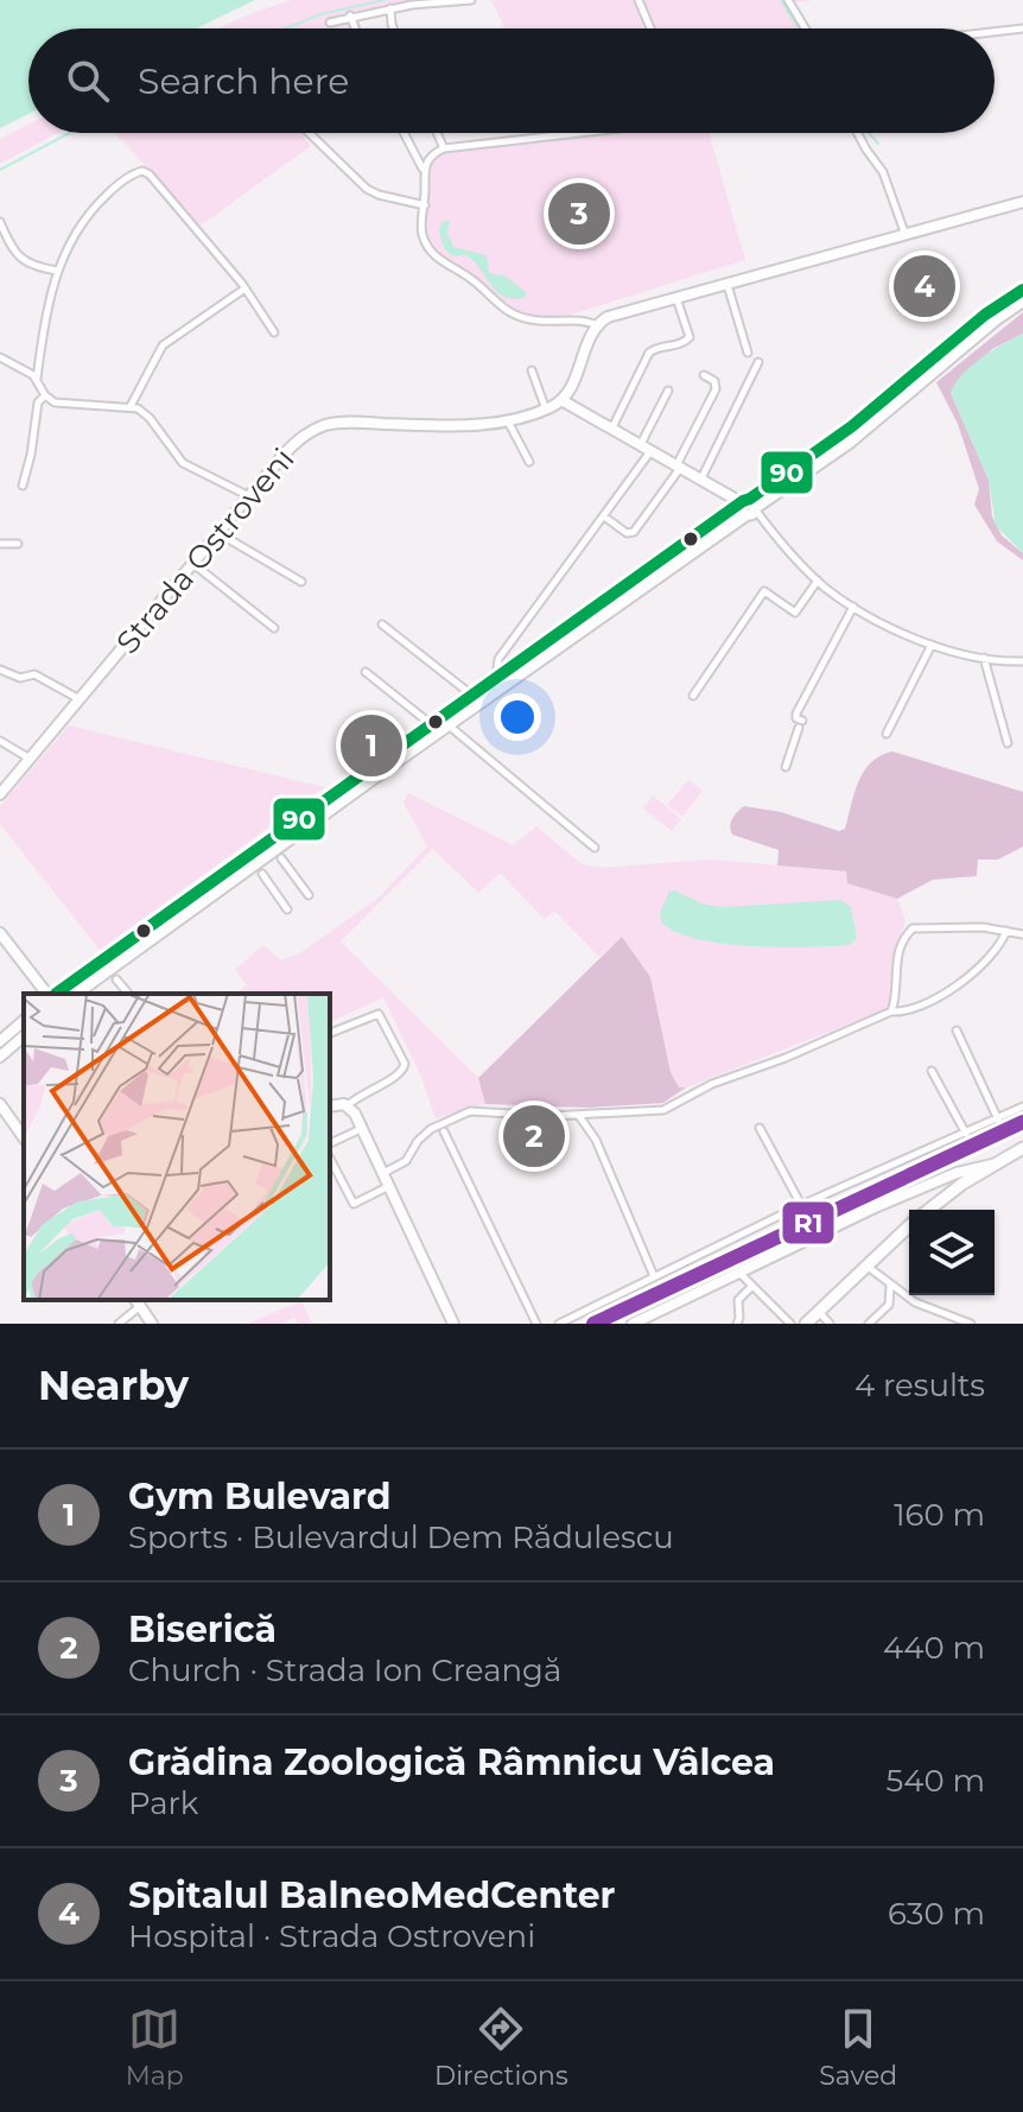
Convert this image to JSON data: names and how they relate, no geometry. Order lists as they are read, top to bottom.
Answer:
{
  "streets": {
    "main road": ["Strada Ostroveni"]
  },
  "lines": ["transit line 90", "transit line R1"],
  "page": {
    "search": "Search here",
    "pins": [
      "3",
      "4",
      "1",
      "2"
    ],
    "heading": ["Nearby", "4 results"],
    "list": [
      {
        "mark": "1",
        "name": "Gym Bulevard",
        "note": "Sports · Bulevardul Dem Rădulescu",
        "value": "160 m"
      },
      {
        "mark": "2",
        "name": "Biserică",
        "note": "Church · Strada Ion Creangă",
        "value": "440 m"
      },
      {
        "mark": "3",
        "name": "Grădina Zoologică Râmnicu Vâlcea",
        "note": "Park",
        "value": "540 m"
      },
      {
        "mark": "4",
        "name": "Spitalul BalneoMedCenter",
        "note": "Hospital · Strada Ostroveni",
        "value": "630 m"
      }
    ],
    "nav": ["Map", "Directions", "Saved"]
  }
}
